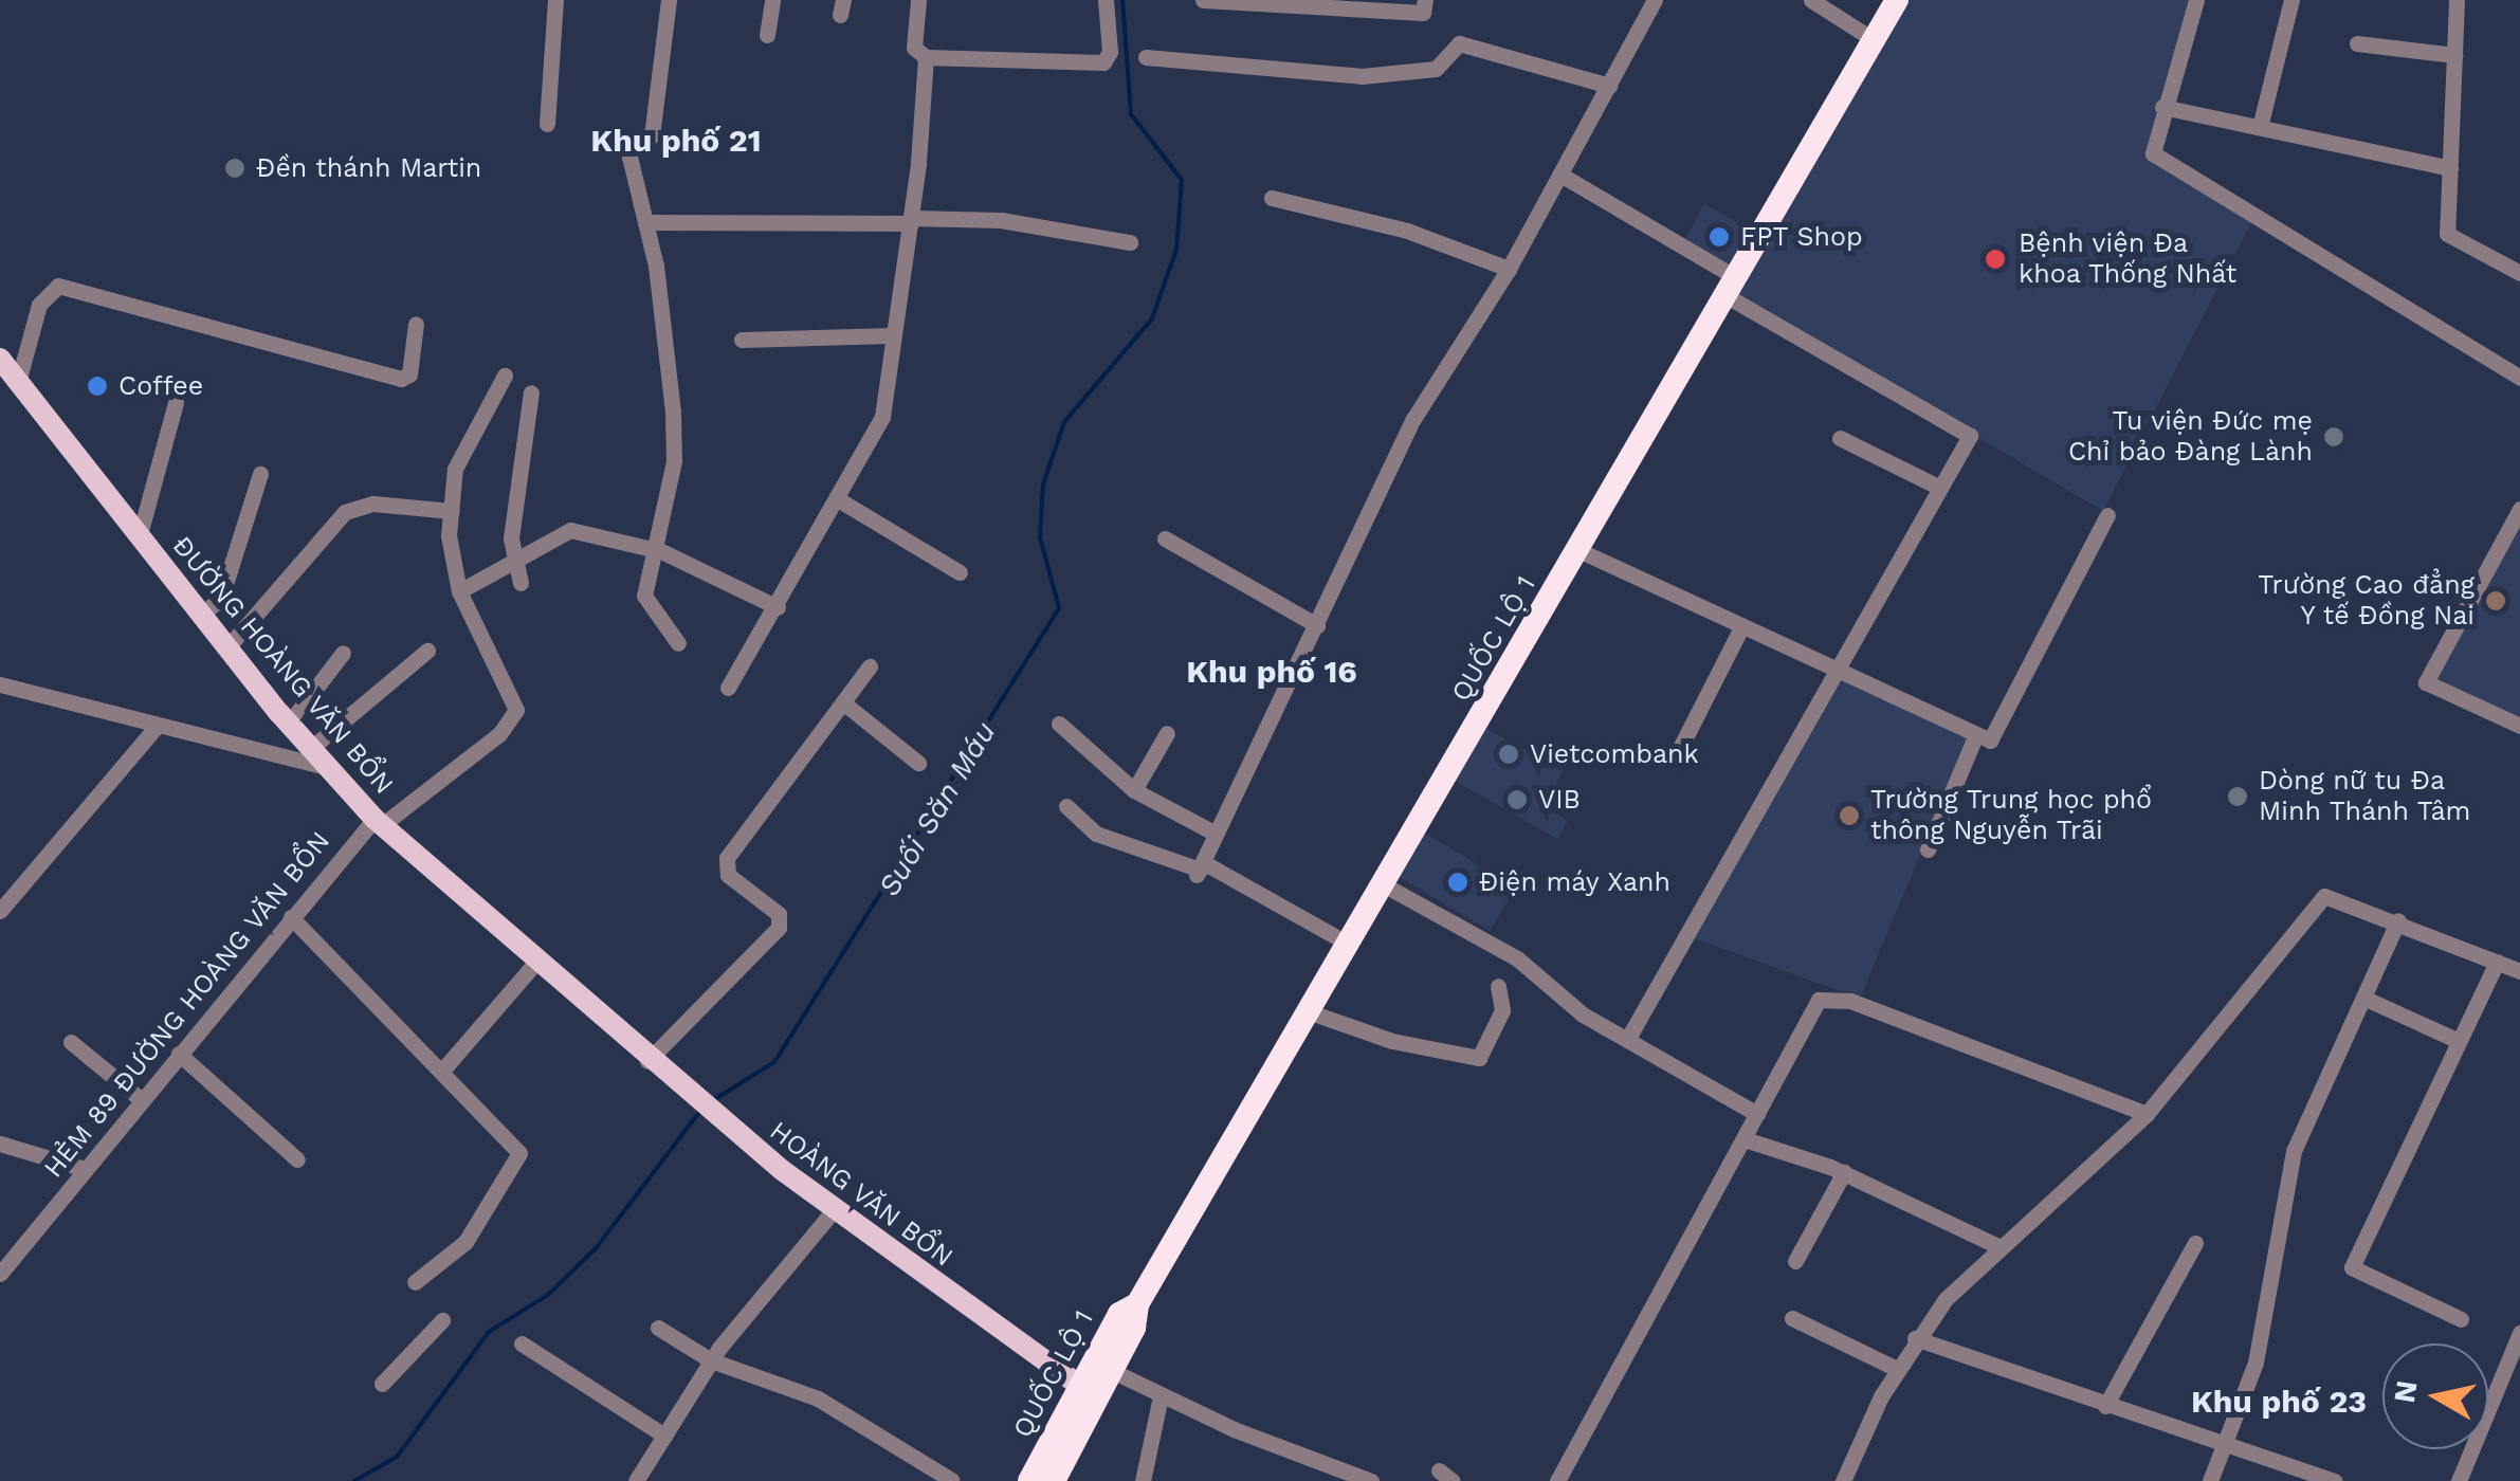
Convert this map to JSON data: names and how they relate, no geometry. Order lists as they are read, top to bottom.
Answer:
{
  "streets": {
    "highway": ["QUỐC LỘ 1"],
    "main road": ["ĐƯỜNG HOÀNG VĂN BỔN", "HOÀNG VĂN BỔN"],
    "street": ["HẺM 89 ĐƯỜNG HOÀNG VĂN BỔN"]
  },
  "crossings": [
    ["QUỐC LỘ 1", "HOÀNG VĂN BỔN"],
    ["ĐƯỜNG HOÀNG VĂN BỔN", "HẺM 89 ĐƯỜNG HOÀNG VĂN BỔN"],
    ["ĐƯỜNG HOÀNG VĂN BỔN", "HOÀNG VĂN BỔN"]
  ],
  "districts": ["Khu phố 21", "Khu phố 16", "Khu phố 23"],
  "water": ["Suối Săn Máu"],
  "places": [
    "Đền thánh Martin",
    "FPT Shop",
    "Bệnh viện Đa khoa Thống Nhất",
    "Coffee",
    "Tu viện Đức mẹ Chỉ bảo Đàng Lành",
    "Trường Cao đẳng Y tế Đồng Nai",
    "Vietcombank",
    "Dòng nữ tu Đa Minh Thánh Tâm",
    "VIB",
    "Trường Trung học phổ thông Nguyễn Trãi",
    "Điện máy Xanh"
  ],
  "north": "left"
}
